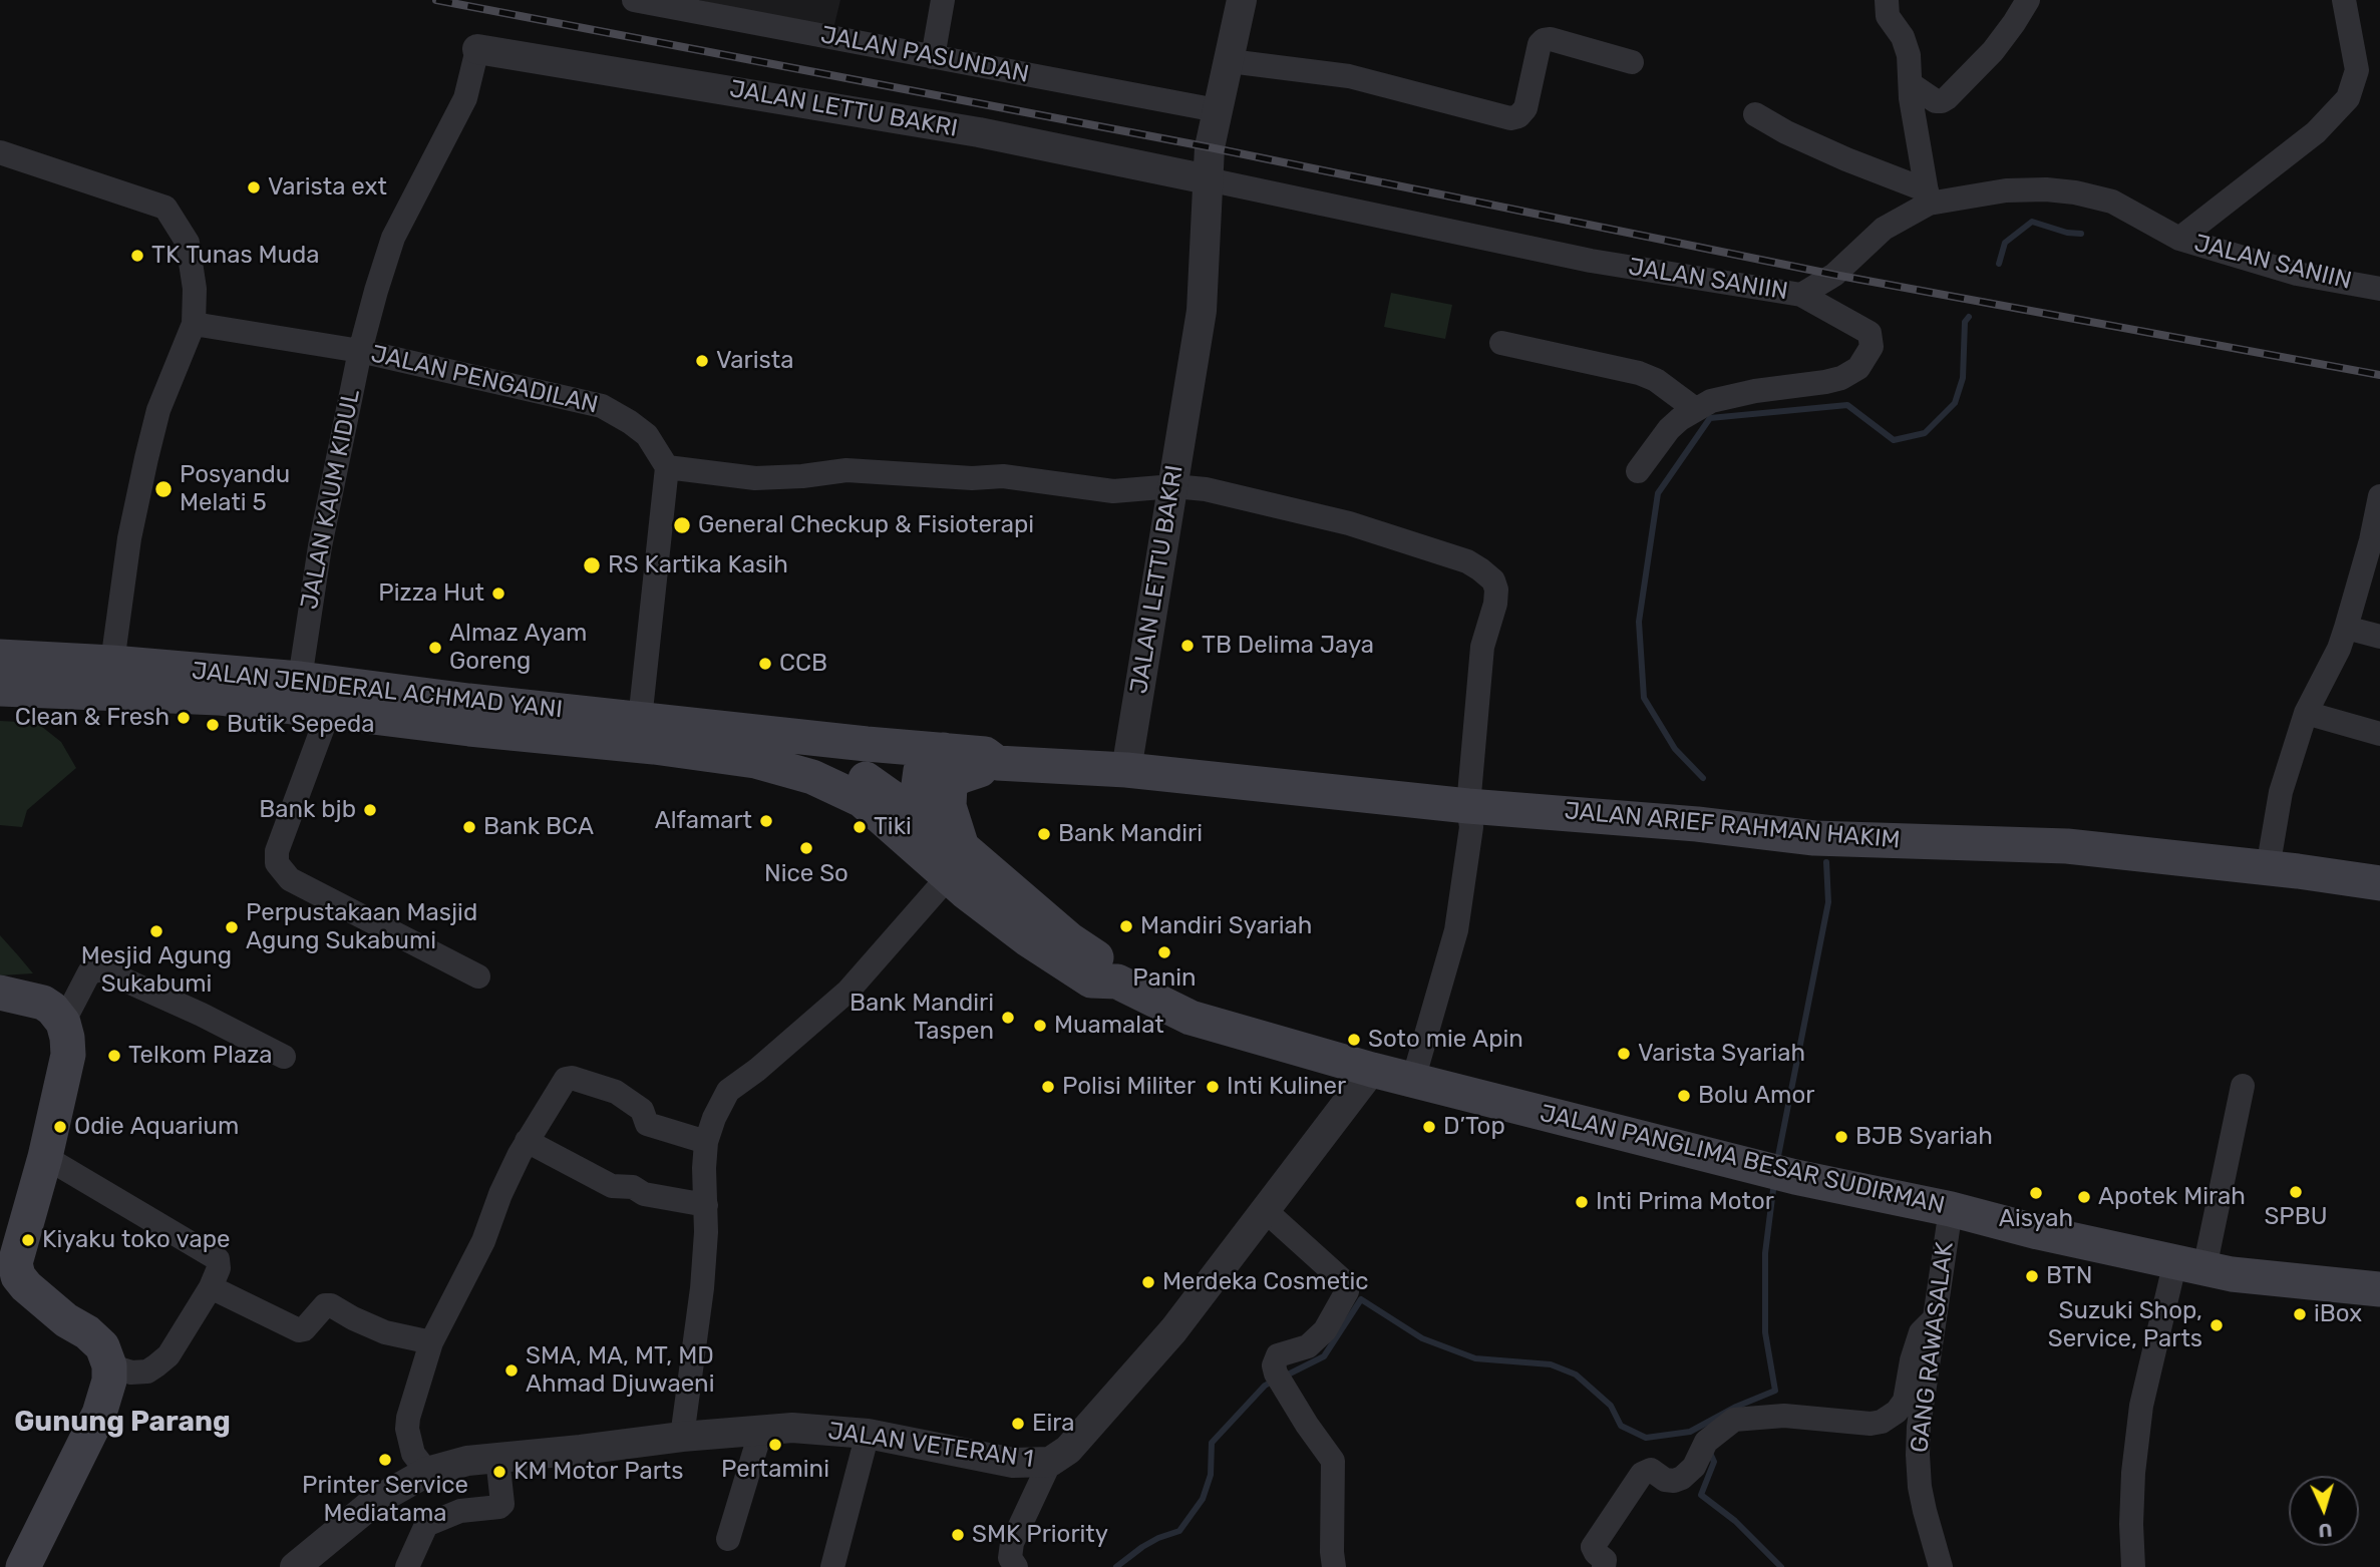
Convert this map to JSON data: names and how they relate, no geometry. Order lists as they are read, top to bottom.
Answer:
{
  "streets": {
    "main road": ["JALAN JENDERAL ACHMAD YANI", "JALAN ARIEF RAHMAN HAKIM", "JALAN PANGLIMA BESAR SUDIRMAN"],
    "street": [
      "JALAN PASUNDAN",
      "JALAN LETTU BAKRI",
      "JALAN SANIIN",
      "JALAN PENGADILAN",
      "JALAN KAUM KIDUL",
      "GANG RAWASALAK",
      "JALAN VETERAN 1"
    ]
  },
  "crossings": [
    ["JALAN PASUNDAN", "JALAN LETTU BAKRI"],
    ["JALAN LETTU BAKRI", "JALAN SANIIN"],
    ["JALAN LETTU BAKRI", "JALAN KAUM KIDUL"],
    ["JALAN LETTU BAKRI", "JALAN ARIEF RAHMAN HAKIM"],
    ["JALAN PENGADILAN", "JALAN KAUM KIDUL"],
    ["JALAN KAUM KIDUL", "JALAN JENDERAL ACHMAD YANI"],
    ["JALAN JENDERAL ACHMAD YANI", "JALAN PANGLIMA BESAR SUDIRMAN"],
    ["JALAN PANGLIMA BESAR SUDIRMAN", "GANG RAWASALAK"],
    ["JALAN PANGLIMA BESAR SUDIRMAN", "JALAN VETERAN 1"]
  ],
  "districts": ["Gunung Parang"],
  "places": [
    "Varista ext",
    "TK Tunas Muda",
    "Varista",
    "Posyandu Melati 5",
    "General Checkup & Fisioterapi",
    "RS Kartika Kasih",
    "Pizza Hut",
    "TB Delima Jaya",
    "Almaz Ayam Goreng",
    "CCB",
    "Clean & Fresh",
    "Butik Sepeda",
    "Bank bjb",
    "Alfamart",
    "Bank BCA",
    "Tiki",
    "Bank Mandiri",
    "Nice So",
    "Mandiri Syariah",
    "Perpustakaan Masjid Agung Sukabumi",
    "Mesjid Agung Sukabumi",
    "Panin",
    "Bank Mandiri Taspen",
    "Muamalat",
    "Soto mie Apin",
    "Varista Syariah",
    "Telkom Plaza",
    "Polisi Militer",
    "Inti Kuliner",
    "Bolu Amor",
    "Odie Aquarium",
    "D’Top",
    "BJB Syariah",
    "SPBU",
    "Aisyah",
    "Apotek Mirah",
    "Inti Prima Motor",
    "Kiyaku toko vape",
    "BTN",
    "Merdeka Cosmetic",
    "iBox",
    "Suzuki Shop, Service, Parts",
    "SMA, MA, MT, MD Ahmad Djuwaeni",
    "Eira",
    "Pertamini",
    "Printer Service Mediatama",
    "KM Motor Parts",
    "SMK Priority"
  ],
  "north": "bottom"
}
